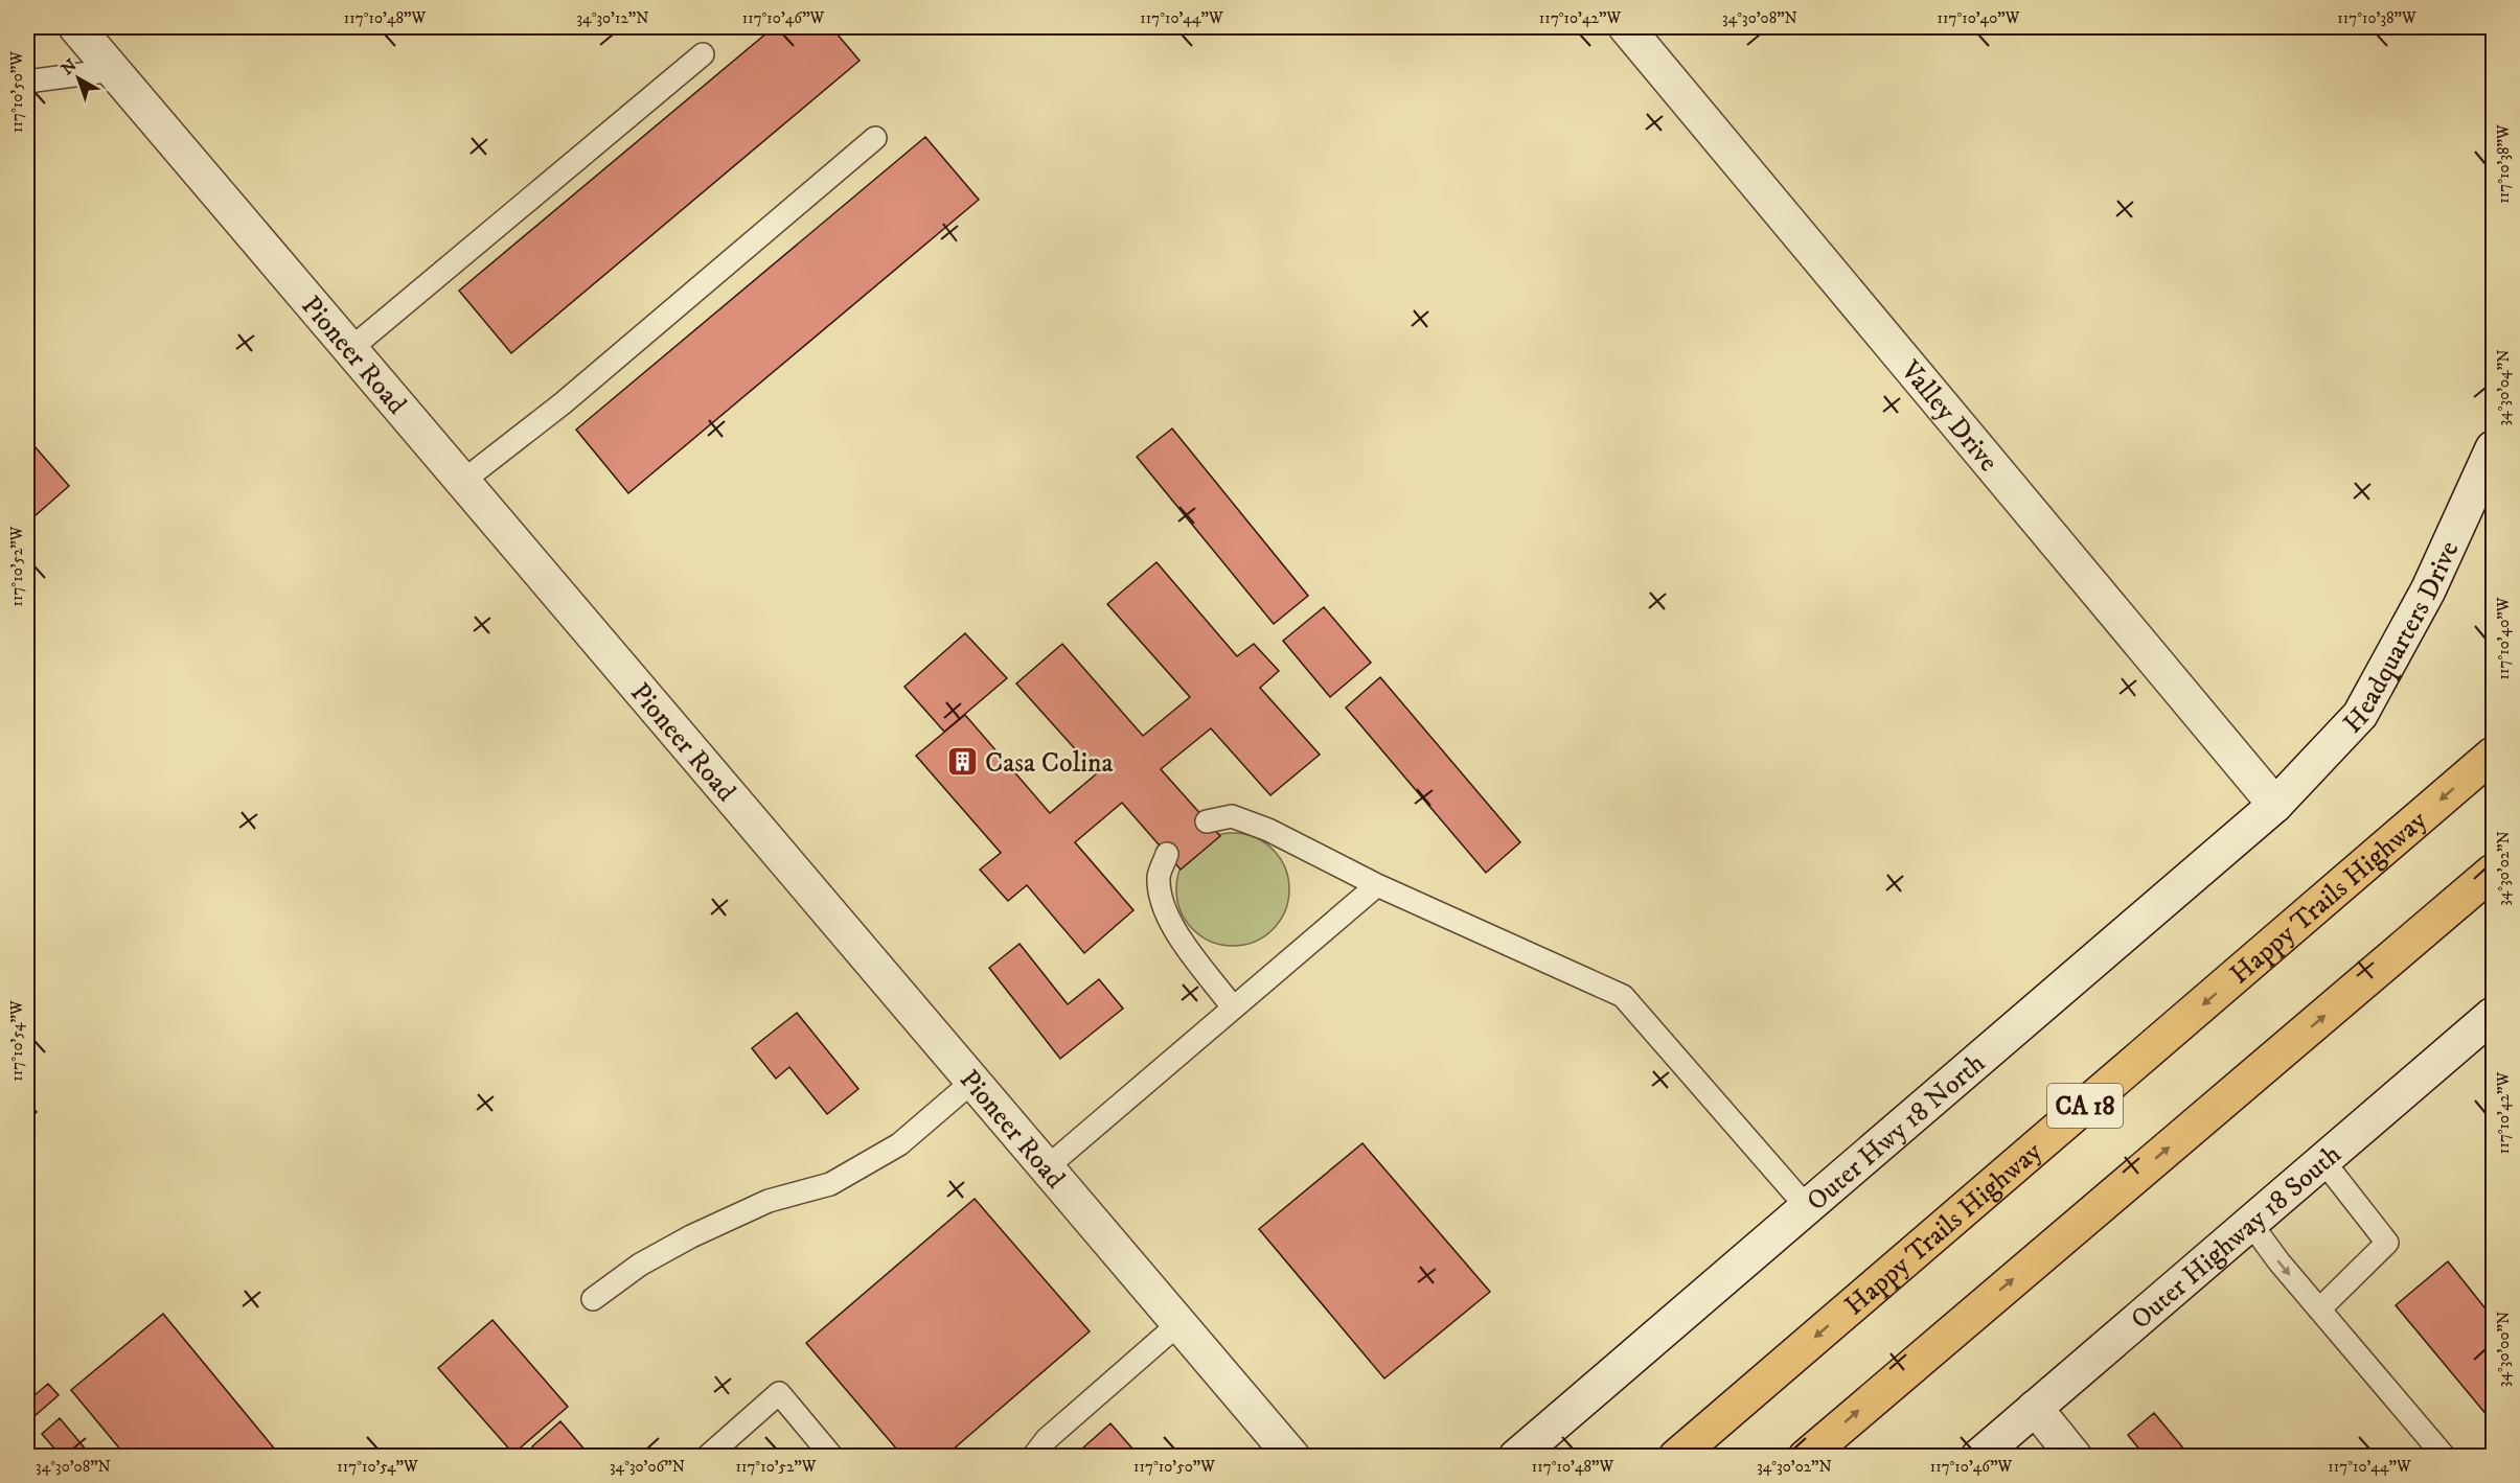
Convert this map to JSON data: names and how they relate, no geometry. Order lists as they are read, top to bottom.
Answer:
{
  "streets": {
    "main road": ["Happy Trails Highway", "CA 18"],
    "street": [
      "Pioneer Road",
      "Valley Drive",
      "Headquarters Drive",
      "Outer Hwy 18 North",
      "Outer Highway 18 South"
    ]
  },
  "crossings": [
    ["Valley Drive", "Headquarters Drive"],
    ["Valley Drive", "Outer Hwy 18 North"],
    ["Headquarters Drive", "Outer Hwy 18 North"]
  ],
  "places": {
    "building": ["Casa Colina"]
  },
  "north": "top left",
  "coordinates": [
    "117°10'48\"W",
    "34°30'12\"N",
    "117°10'46\"W",
    "117°10'44\"W",
    "117°10'42\"W",
    "34°30'08\"N",
    "117°10'40\"W",
    "117°10'38\"W",
    "117°10'50\"W",
    "34°30'04\"N",
    "117°10'52\"W",
    "34°30'02\"N",
    "117°10'54\"W",
    "34°30'00\"N",
    "34°30'06\"N"
  ]
}
